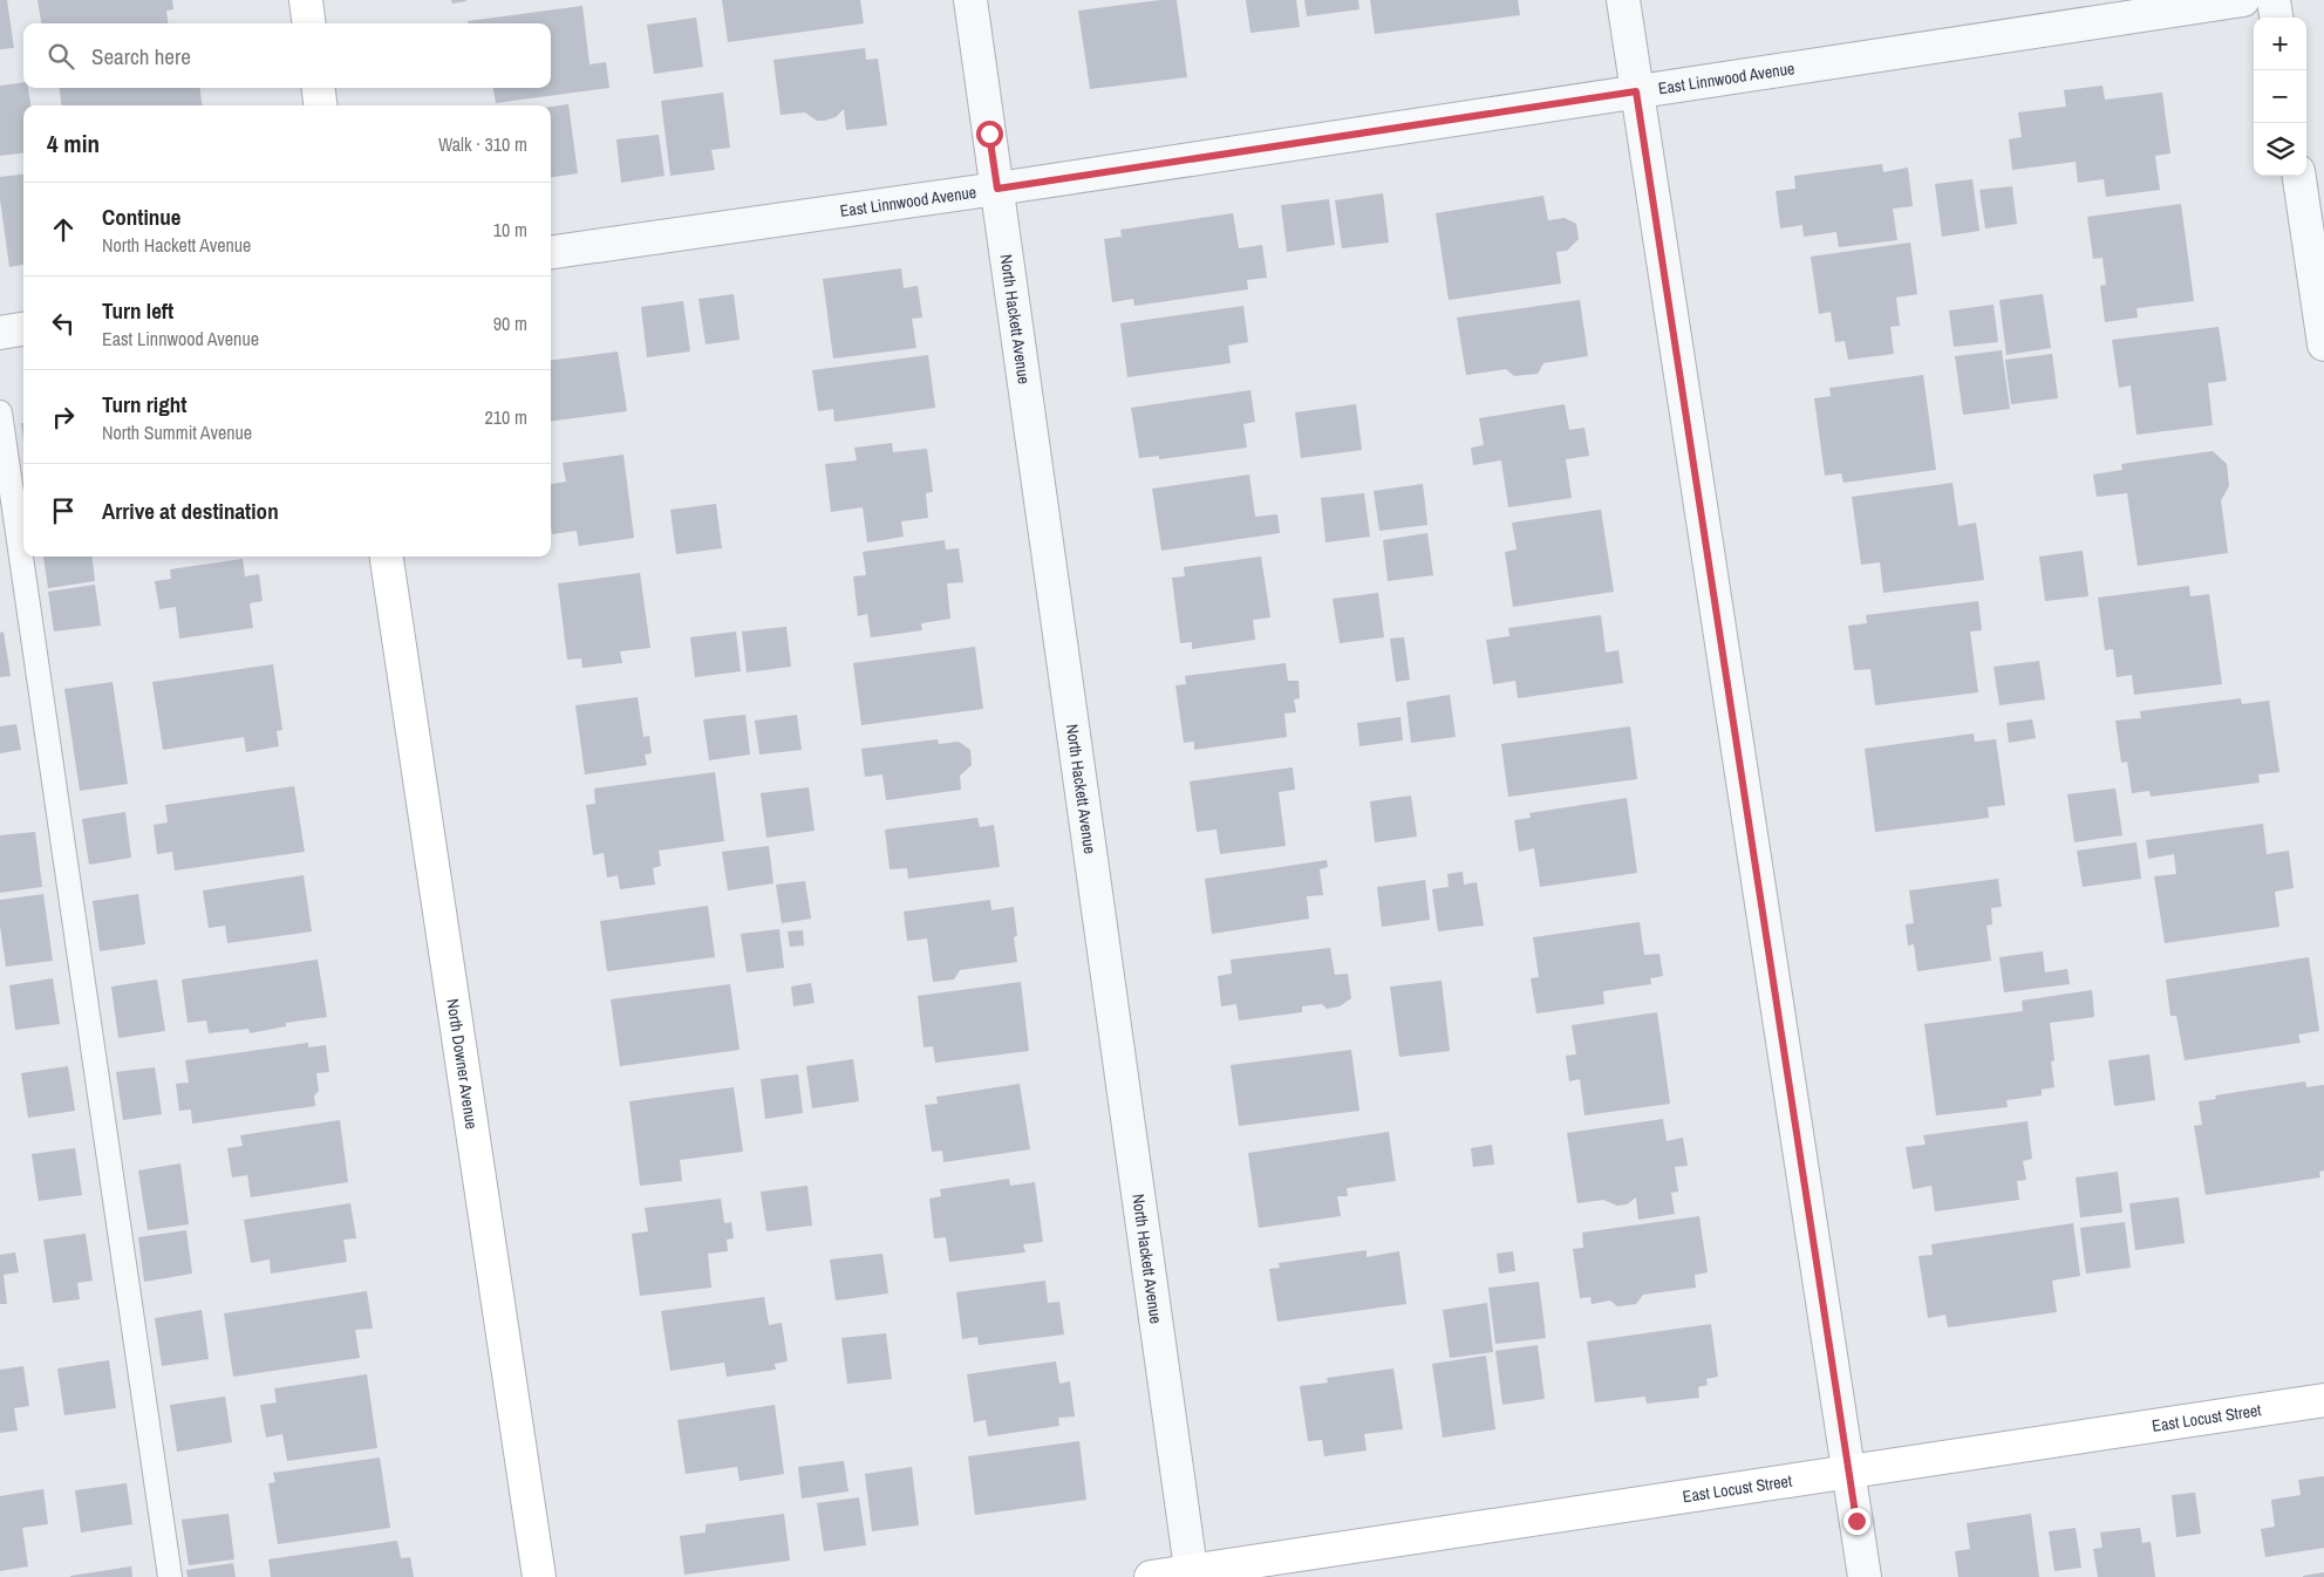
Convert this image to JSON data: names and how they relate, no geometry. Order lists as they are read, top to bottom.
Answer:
{
  "streets": {
    "main road": ["North Downer Avenue", "East Locust Street"],
    "street": ["East Linnwood Avenue", "North Hackett Avenue"]
  },
  "crossings": [
    ["East Linnwood Avenue", "North Hackett Avenue"],
    ["North Hackett Avenue", "East Locust Street"]
  ],
  "page": {
    "map_buttons": ["+", "−"],
    "search": "Search here",
    "heading": ["4 min", "Walk · 310 m"],
    "list": [
      ["Continue", "North Hackett Avenue", "10 m"],
      ["Turn left", "East Linnwood Avenue", "90 m"],
      ["Turn right", "North Summit Avenue", "210 m"],
      "Arrive at destination"
    ]
  }
}
